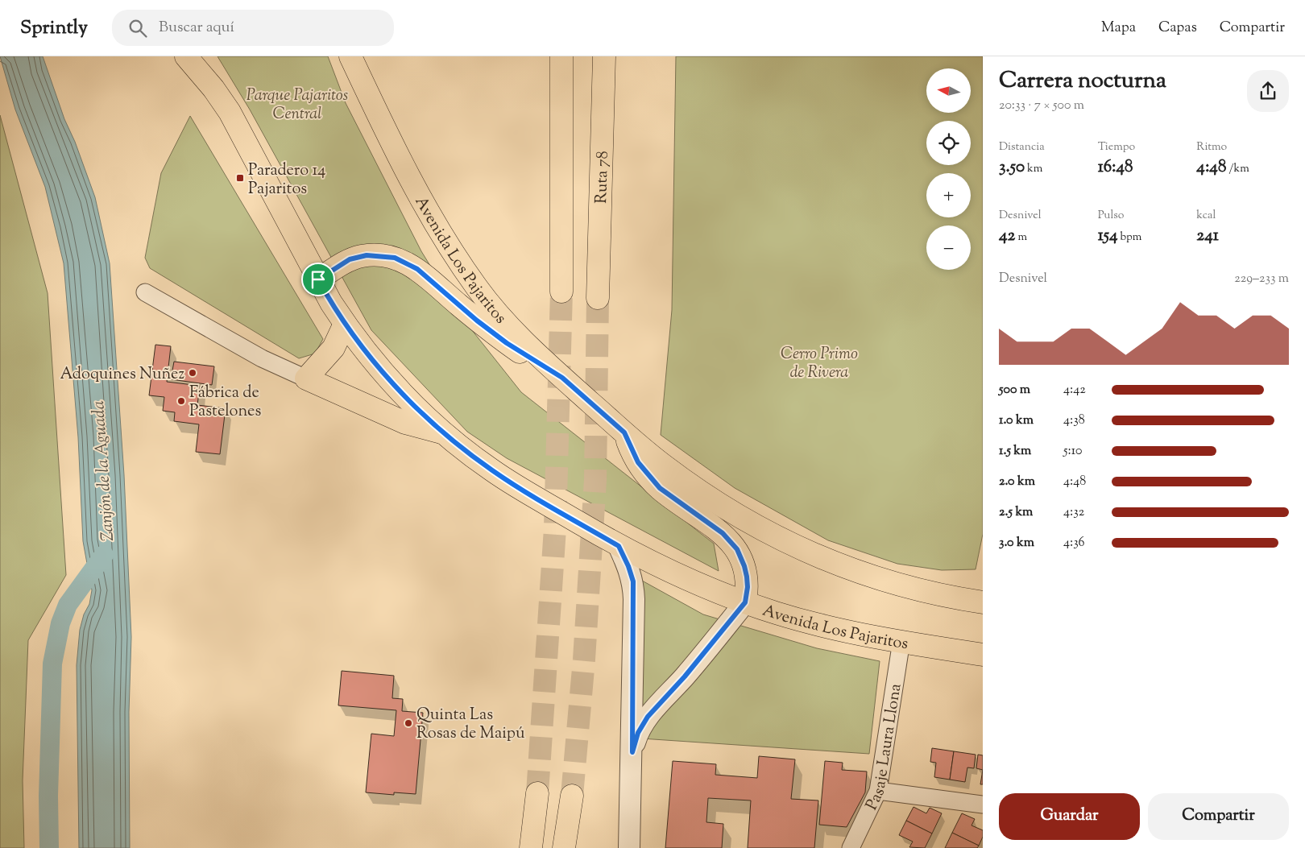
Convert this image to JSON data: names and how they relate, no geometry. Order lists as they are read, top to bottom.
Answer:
{
  "streets": {
    "main road": ["Ruta 78", "Avenida Los Pajaritos"],
    "street": ["Pasaje Laura Llona"]
  },
  "crossings": [
    ["Avenida Los Pajaritos", "Pasaje Laura Llona"]
  ],
  "water": ["Zanjón de la Aguada"],
  "parks": ["Parque Pajaritos Central", "Cerro Primo de Rivera"],
  "places": {
    "transit": ["Paradero 14 Pajaritos"],
    "other": ["Adoquines Nuñez", "Fábrica de Pastelones", "Quinta Las Rosas de Maipú"]
  },
  "north": "left",
  "page": {
    "header": "Sprintly",
    "search": "Buscar aquí",
    "nav": ["Mapa", "Capas", "Compartir"],
    "heading": ["Carrera nocturna", "20:33 · 7 × 500 m"],
    "map_buttons": ["+", "−"],
    "stats": [
      ["Distancia", "3.50 km"],
      ["Tiempo", "16:48"],
      ["Ritmo", "4:48 /km"],
      ["Desnivel", "42 m"],
      ["Pulso", "154 bpm"],
      ["kcal", "241"]
    ],
    "chart": ["Desnivel", "229–233 m"],
    "list": [
      {
        "name": "500 m",
        "note": "4:42"
      },
      {
        "name": "1.0 km",
        "note": "4:38"
      },
      {
        "name": "1.5 km",
        "note": "5:10"
      },
      {
        "name": "2.0 km",
        "note": "4:48"
      },
      {
        "name": "2.5 km",
        "note": "4:32"
      },
      {
        "name": "3.0 km",
        "note": "4:36"
      }
    ],
    "buttons": ["Guardar", "Compartir"]
  }
}
